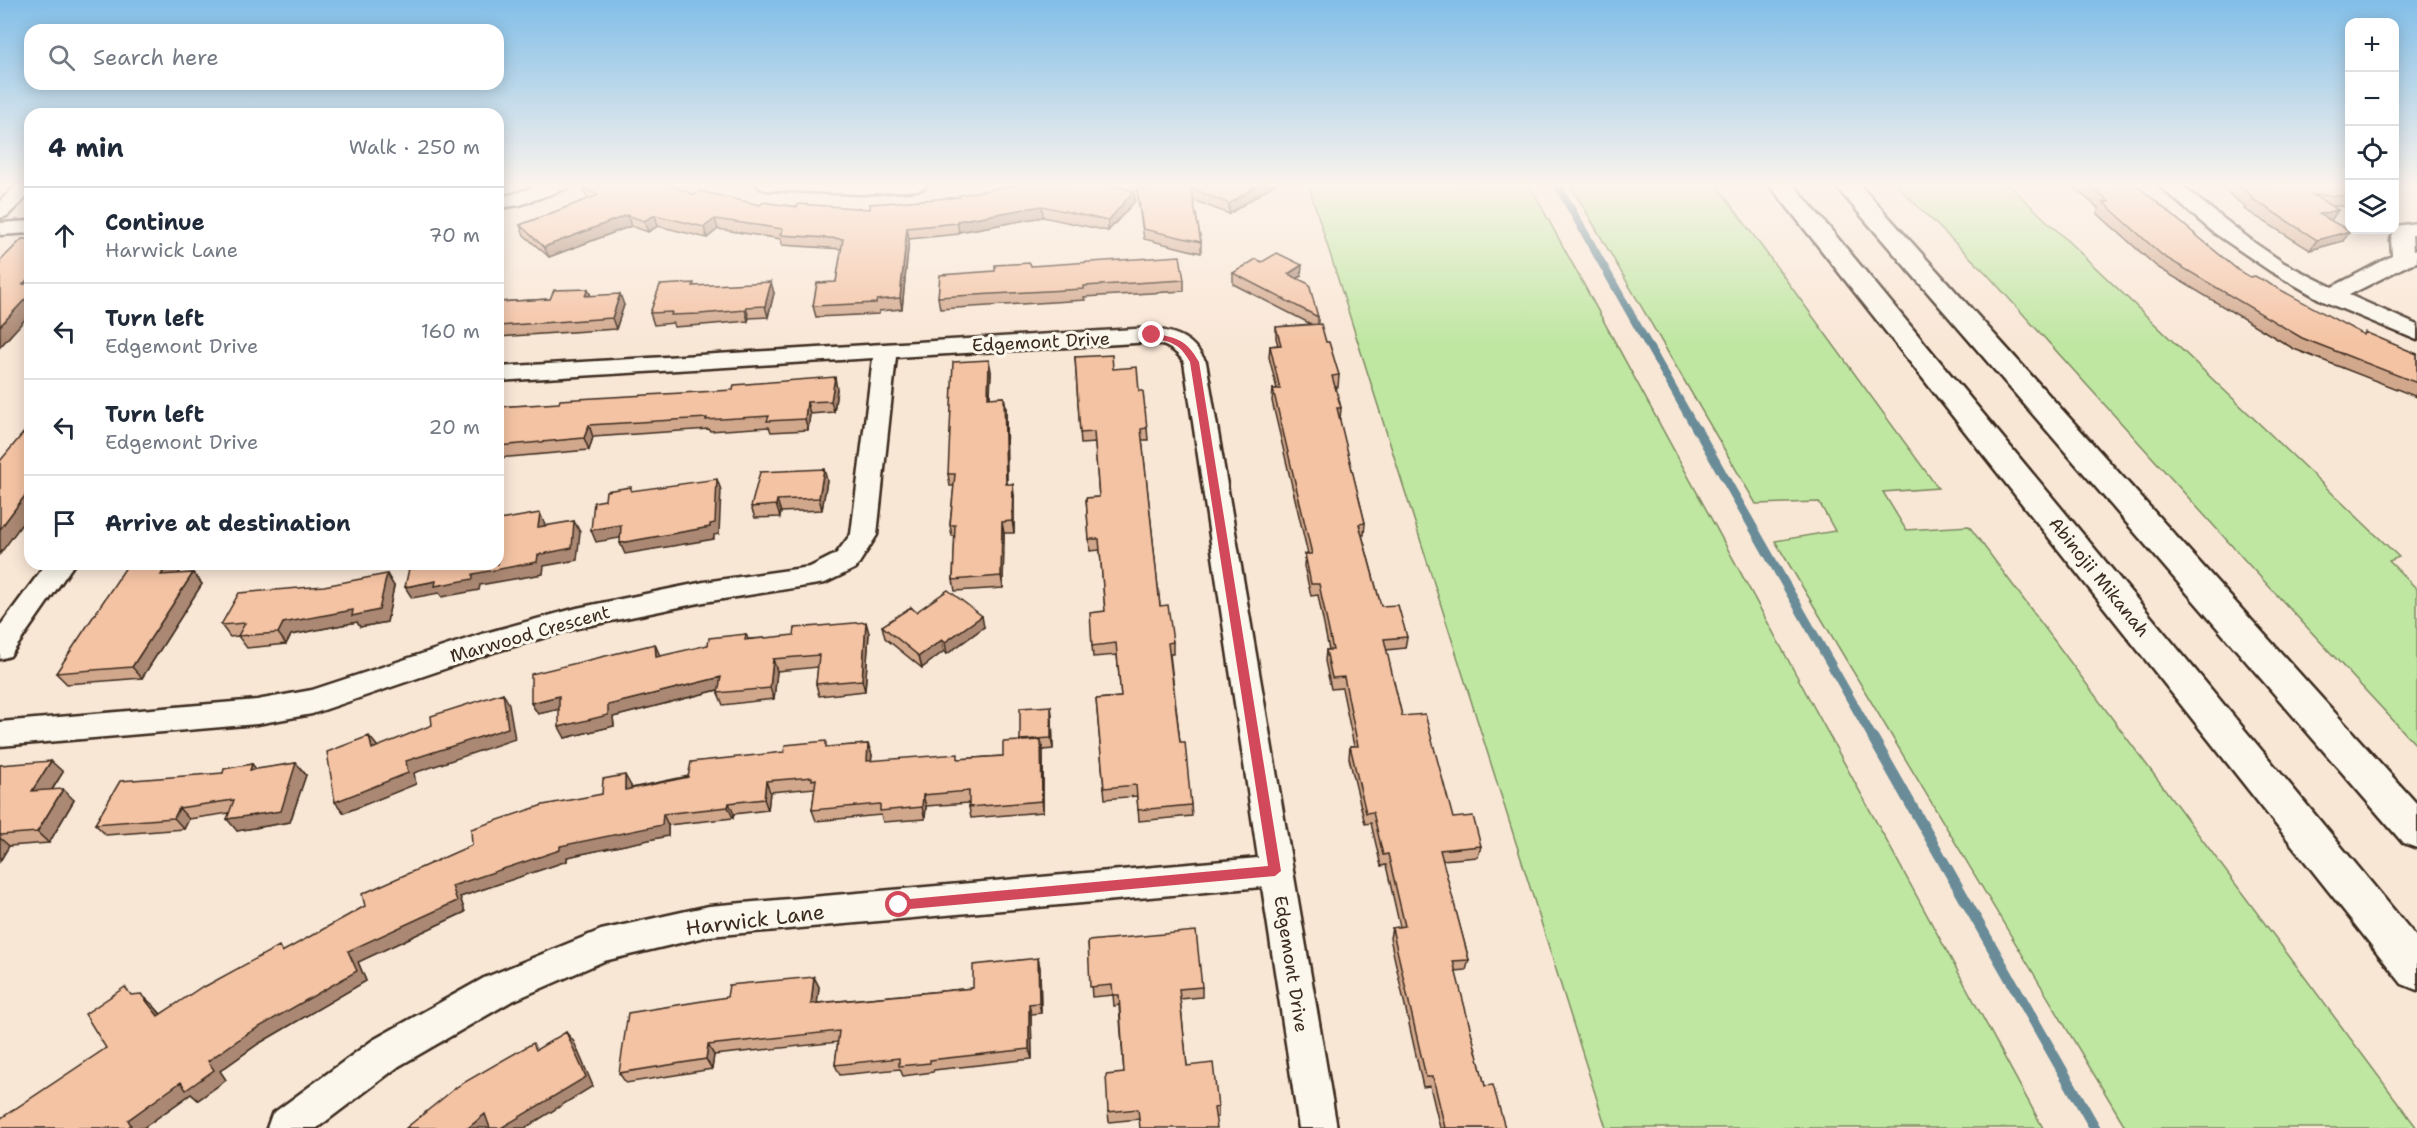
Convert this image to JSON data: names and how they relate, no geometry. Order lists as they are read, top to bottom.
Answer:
{
  "streets": {
    "main road": ["Abinojii Mikanah"],
    "street": ["Edgemont Drive", "Marwood Crescent", "Harwick Lane"]
  },
  "crossings": [
    ["Edgemont Drive", "Marwood Crescent"],
    ["Edgemont Drive", "Harwick Lane"]
  ],
  "page": {
    "map_buttons": ["+", "−"],
    "search": "Search here",
    "heading": ["4 min", "Walk · 250 m"],
    "list": [
      ["Continue", "Harwick Lane", "70 m"],
      ["Turn left", "Edgemont Drive", "160 m"],
      ["Turn left", "Edgemont Drive", "20 m"],
      "Arrive at destination"
    ]
  }
}
